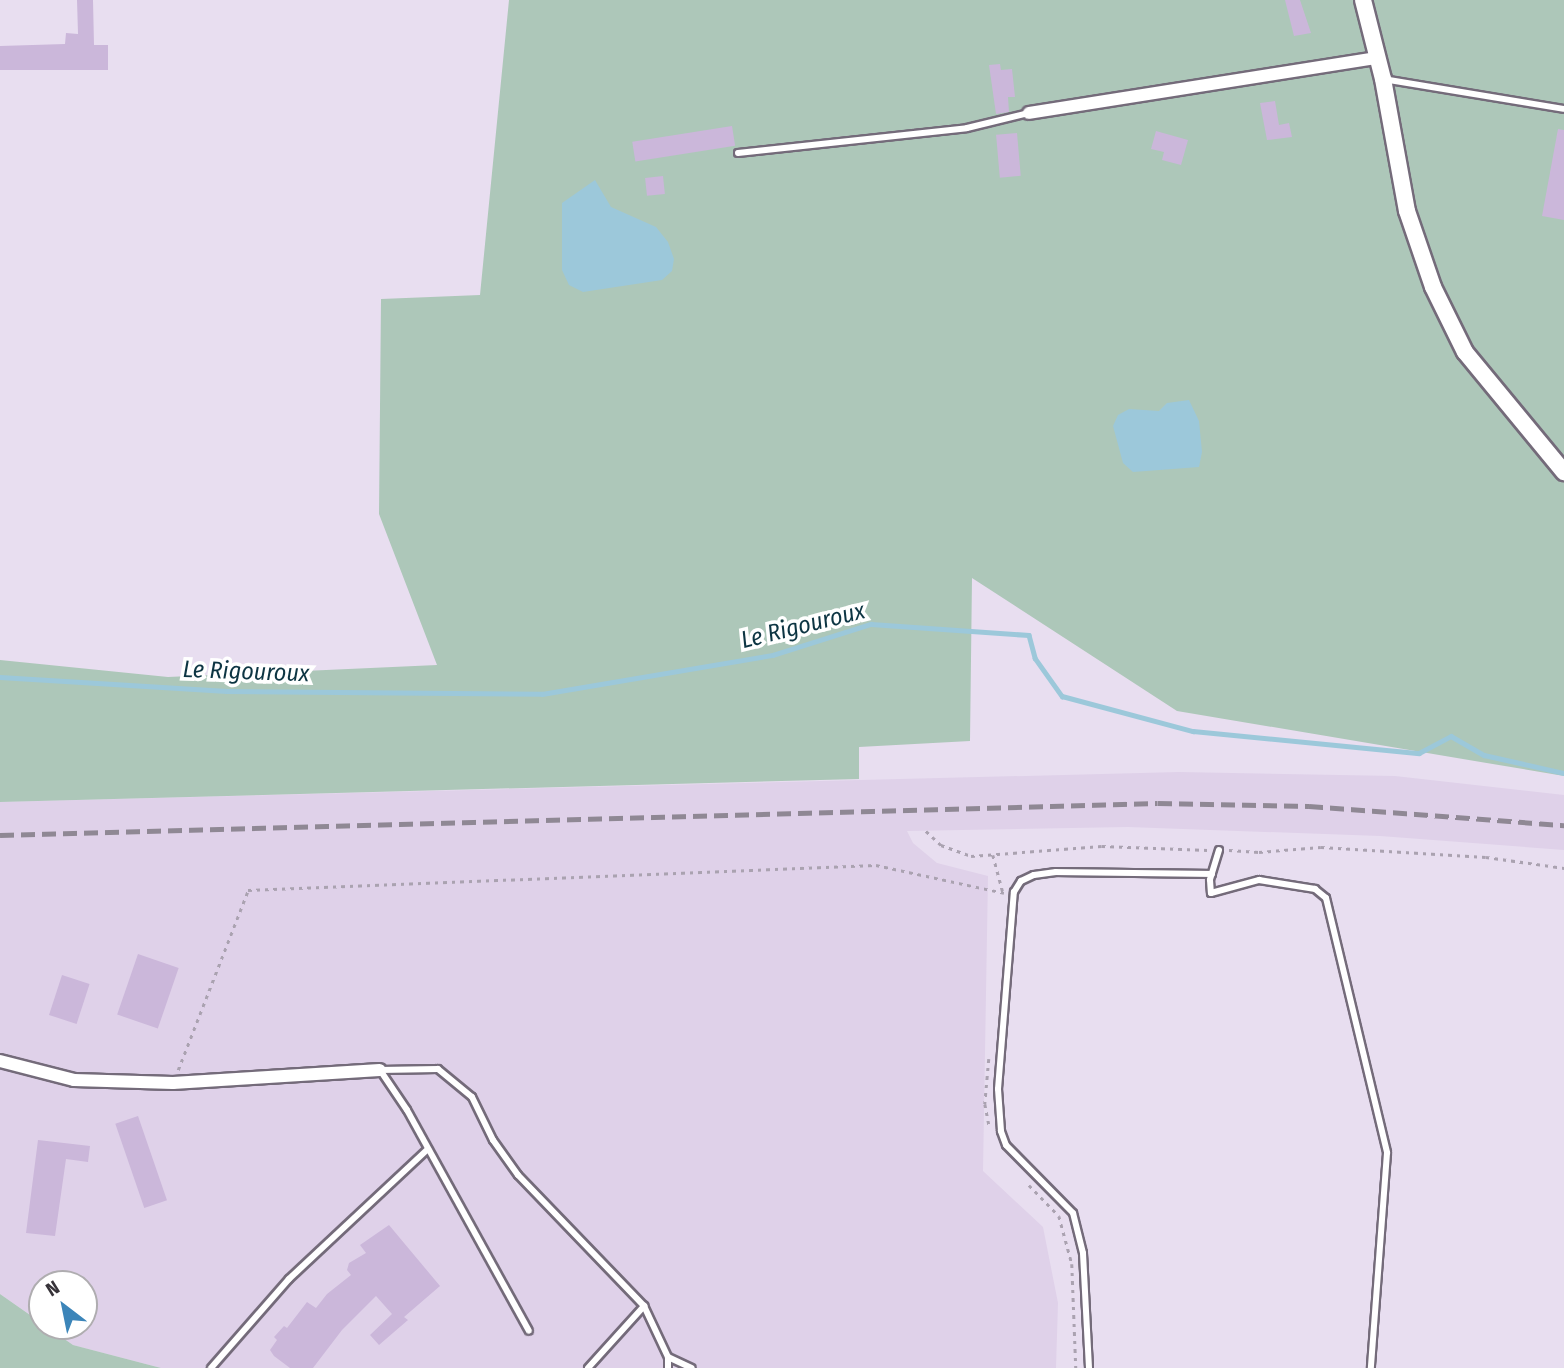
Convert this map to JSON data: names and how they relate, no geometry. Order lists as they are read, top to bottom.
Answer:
{
  "water": ["Le Rigouroux"],
  "north": "top left"
}
